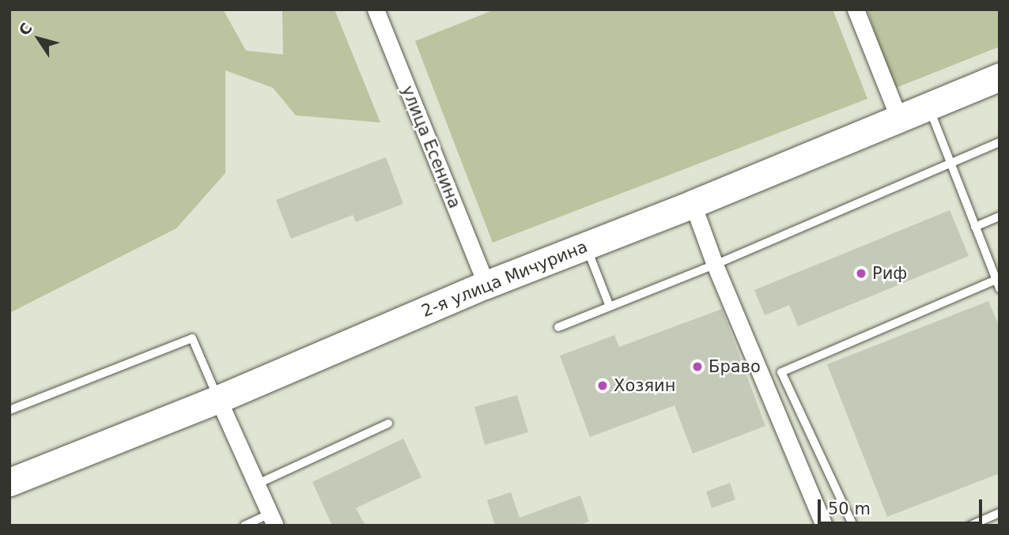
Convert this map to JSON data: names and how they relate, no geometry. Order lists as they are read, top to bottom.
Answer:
{
  "streets": {
    "main road": ["2-я улица Мичурина"],
    "street": ["улица Есенина"]
  },
  "crossings": [
    ["улица Есенина", "2-я улица Мичурина"]
  ],
  "places": ["Риф", "Браво", "Хозяин"],
  "scale_bar": "50 m",
  "north": "top left"
}
